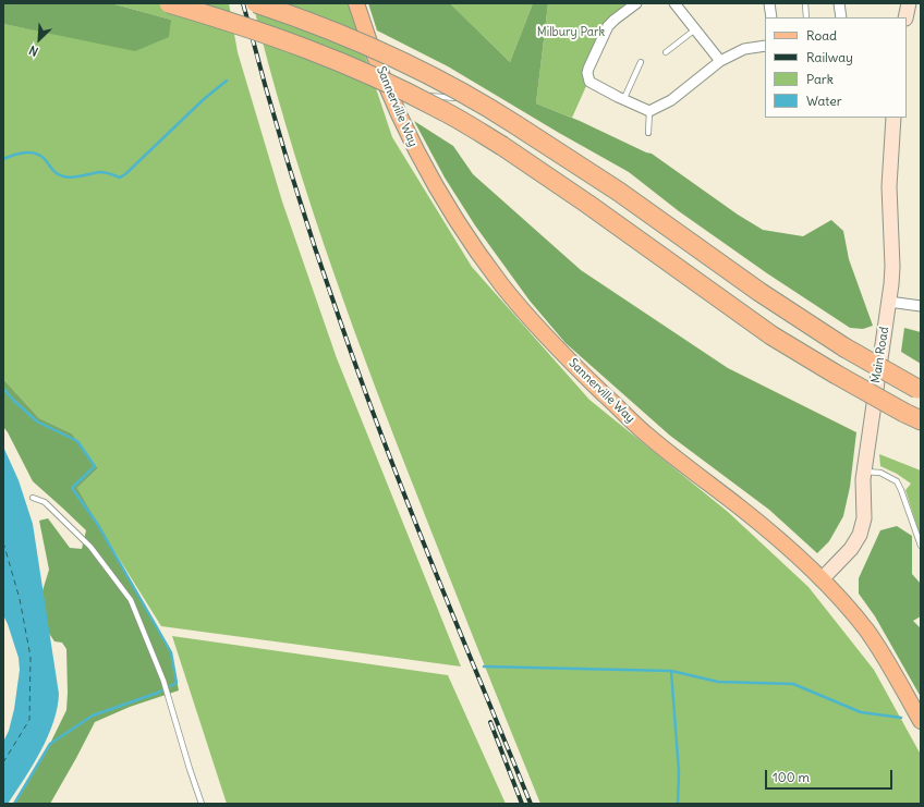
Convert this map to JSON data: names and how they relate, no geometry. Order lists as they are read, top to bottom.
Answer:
{
  "streets": {
    "main road": ["Sannerville Way"],
    "street": ["Main Road"]
  },
  "crossings": [
    ["Sannerville Way", "Main Road"]
  ],
  "parks": ["Milbury Park"],
  "legend": [
    "Road",
    "Railway",
    "Park",
    "Water"
  ],
  "scale_bar": "100 m",
  "north": "bottom left"
}
